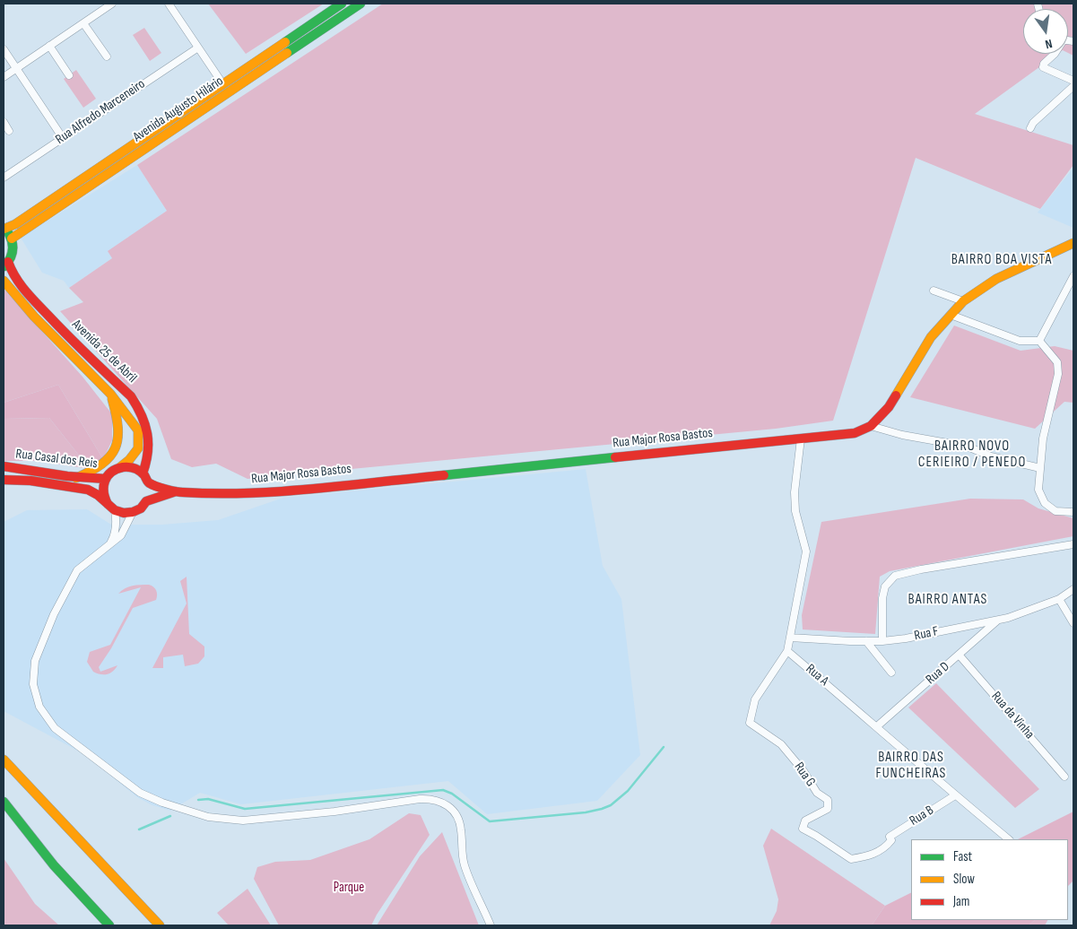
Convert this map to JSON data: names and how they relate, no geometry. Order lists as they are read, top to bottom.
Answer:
{
  "streets": {
    "main road": [
      "Avenida Augusto Hilário",
      "Avenida 25 de Abril",
      "Rua Major Rosa Bastos",
      "Rua Casal dos Reis"
    ],
    "street": [
      "Rua Alfredo Marceneiro",
      "Rua F",
      "Rua D",
      "Rua A",
      "Rua da Vinha",
      "Rua G",
      "Rua B"
    ]
  },
  "crossings": [
    ["Avenida 25 de Abril", "Rua Casal dos Reis"],
    ["Rua F", "Rua D"],
    ["Rua D", "Rua A"],
    ["Rua D", "Rua da Vinha"],
    ["Rua A", "Rua G"],
    ["Rua A", "Rua B"],
    ["Rua G", "Rua B"]
  ],
  "districts": [
    "BAIRRO BOA VISTA",
    "BAIRRO NOVO CERIEIRO / PENEDO",
    "BAIRRO ANTAS",
    "BAIRRO DAS FUNCHEIRAS"
  ],
  "parks": ["Parque"],
  "legend": ["Fast", "Slow", "Jam"],
  "north": "bottom"
}
